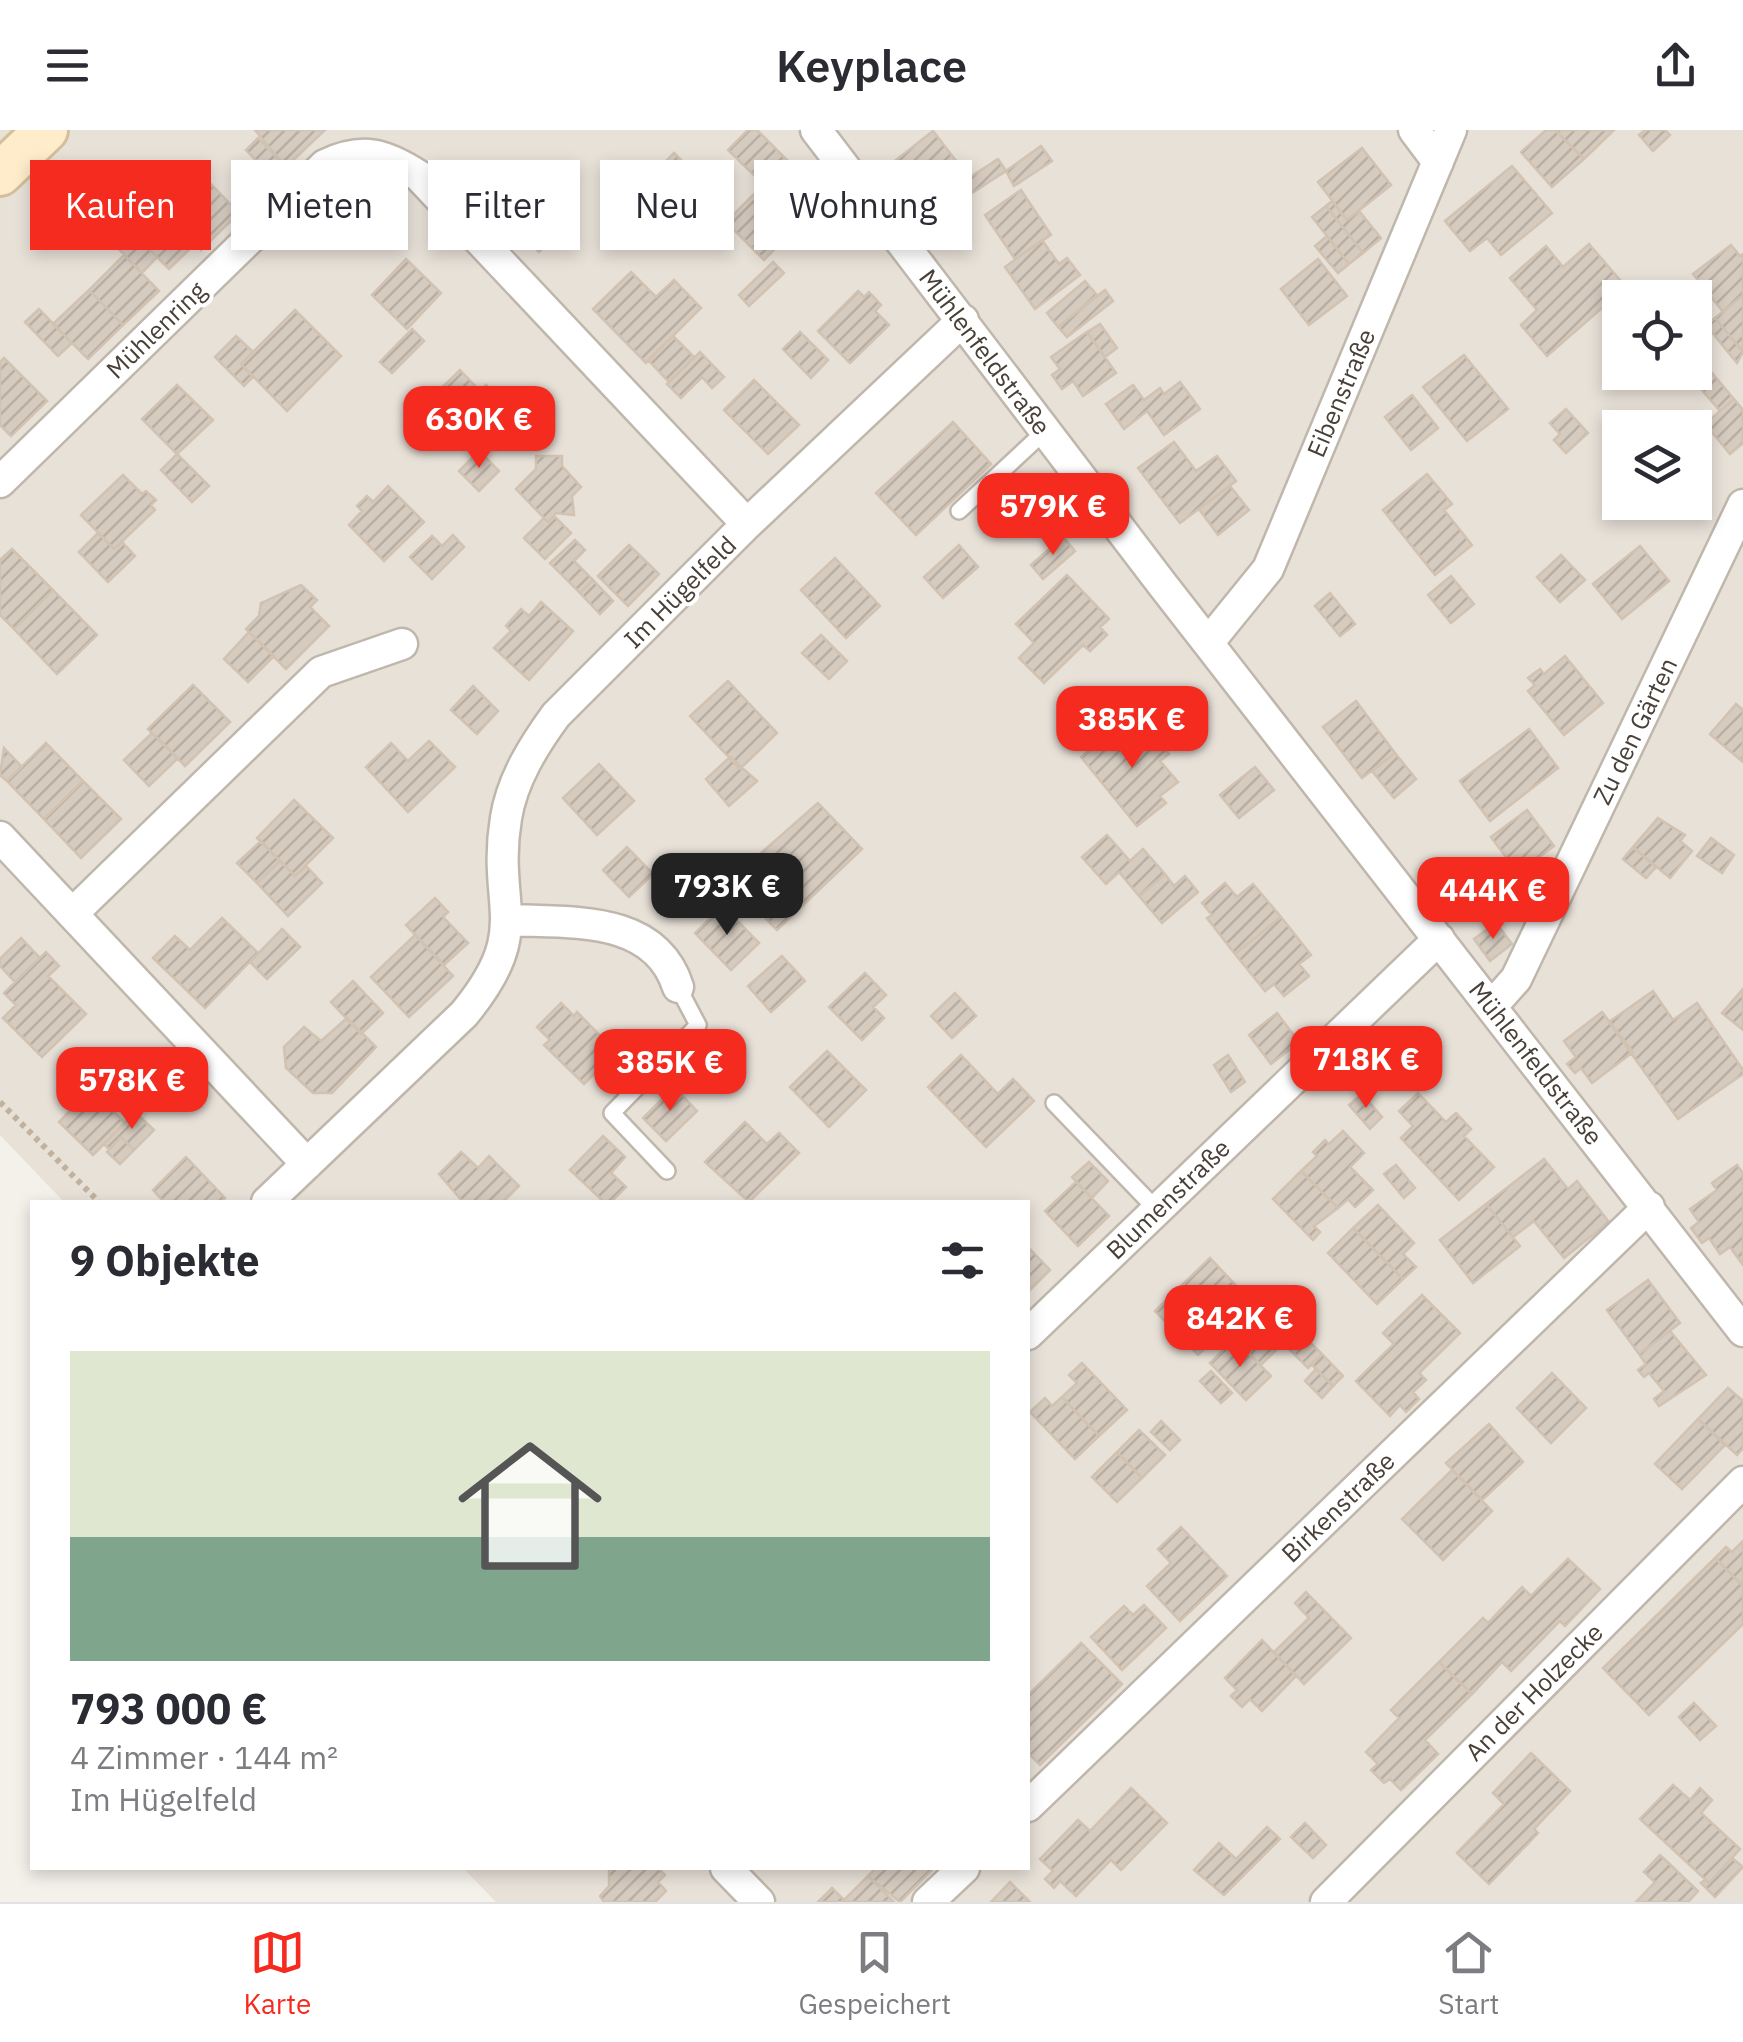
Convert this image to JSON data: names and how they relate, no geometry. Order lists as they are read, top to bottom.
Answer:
{
  "streets": {
    "street": [
      "Mühlenring",
      "Mühlenfeldstraße",
      "Eibenstraße",
      "Im Hügelfeld",
      "Zu den Gärten",
      "Blumenstraße",
      "Birkenstraße",
      "An der Holzecke"
    ]
  },
  "crossings": [
    ["Mühlenring", "Im Hügelfeld"],
    ["Mühlenfeldstraße", "Eibenstraße"],
    ["Mühlenfeldstraße", "Im Hügelfeld"],
    ["Mühlenfeldstraße", "Zu den Gärten"],
    ["Mühlenfeldstraße", "Blumenstraße"],
    ["Mühlenfeldstraße", "Birkenstraße"]
  ],
  "page": {
    "header": "Keyplace",
    "chip": [
      "Kaufen",
      "Mieten",
      "Filter",
      "Neu",
      "Wohnung"
    ],
    "price": [
      "630K €",
      "579K €",
      "385K €",
      "793K €",
      "444K €",
      "718K €",
      "385K €",
      "578K €",
      "842K €"
    ],
    "heading": "9 Objekte",
    "list": [
      {
        "name": "793 000 €",
        "note": "4 Zimmer · 144 m² · Im Hügelfeld"
      }
    ],
    "tabs": ["Karte", "Gespeichert", "Start"]
  }
}
